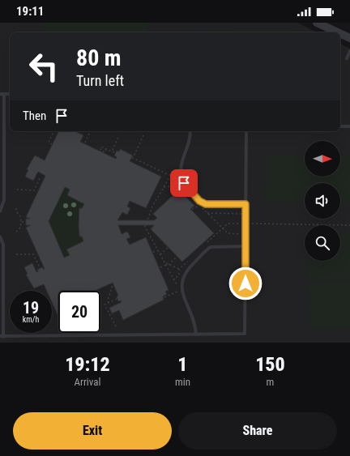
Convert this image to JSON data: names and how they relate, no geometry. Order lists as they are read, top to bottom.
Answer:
{
  "north": "right",
  "page": {
    "status": "19:11",
    "turn": ["80 m", "Turn left"],
    "then": "Then",
    "speed": "19 km/h",
    "limit": "20",
    "eta": [
      "19:12",
      "Arrival",
      "1",
      "min",
      "150",
      "m"
    ],
    "buttons": ["Exit", "Share"]
  }
}
